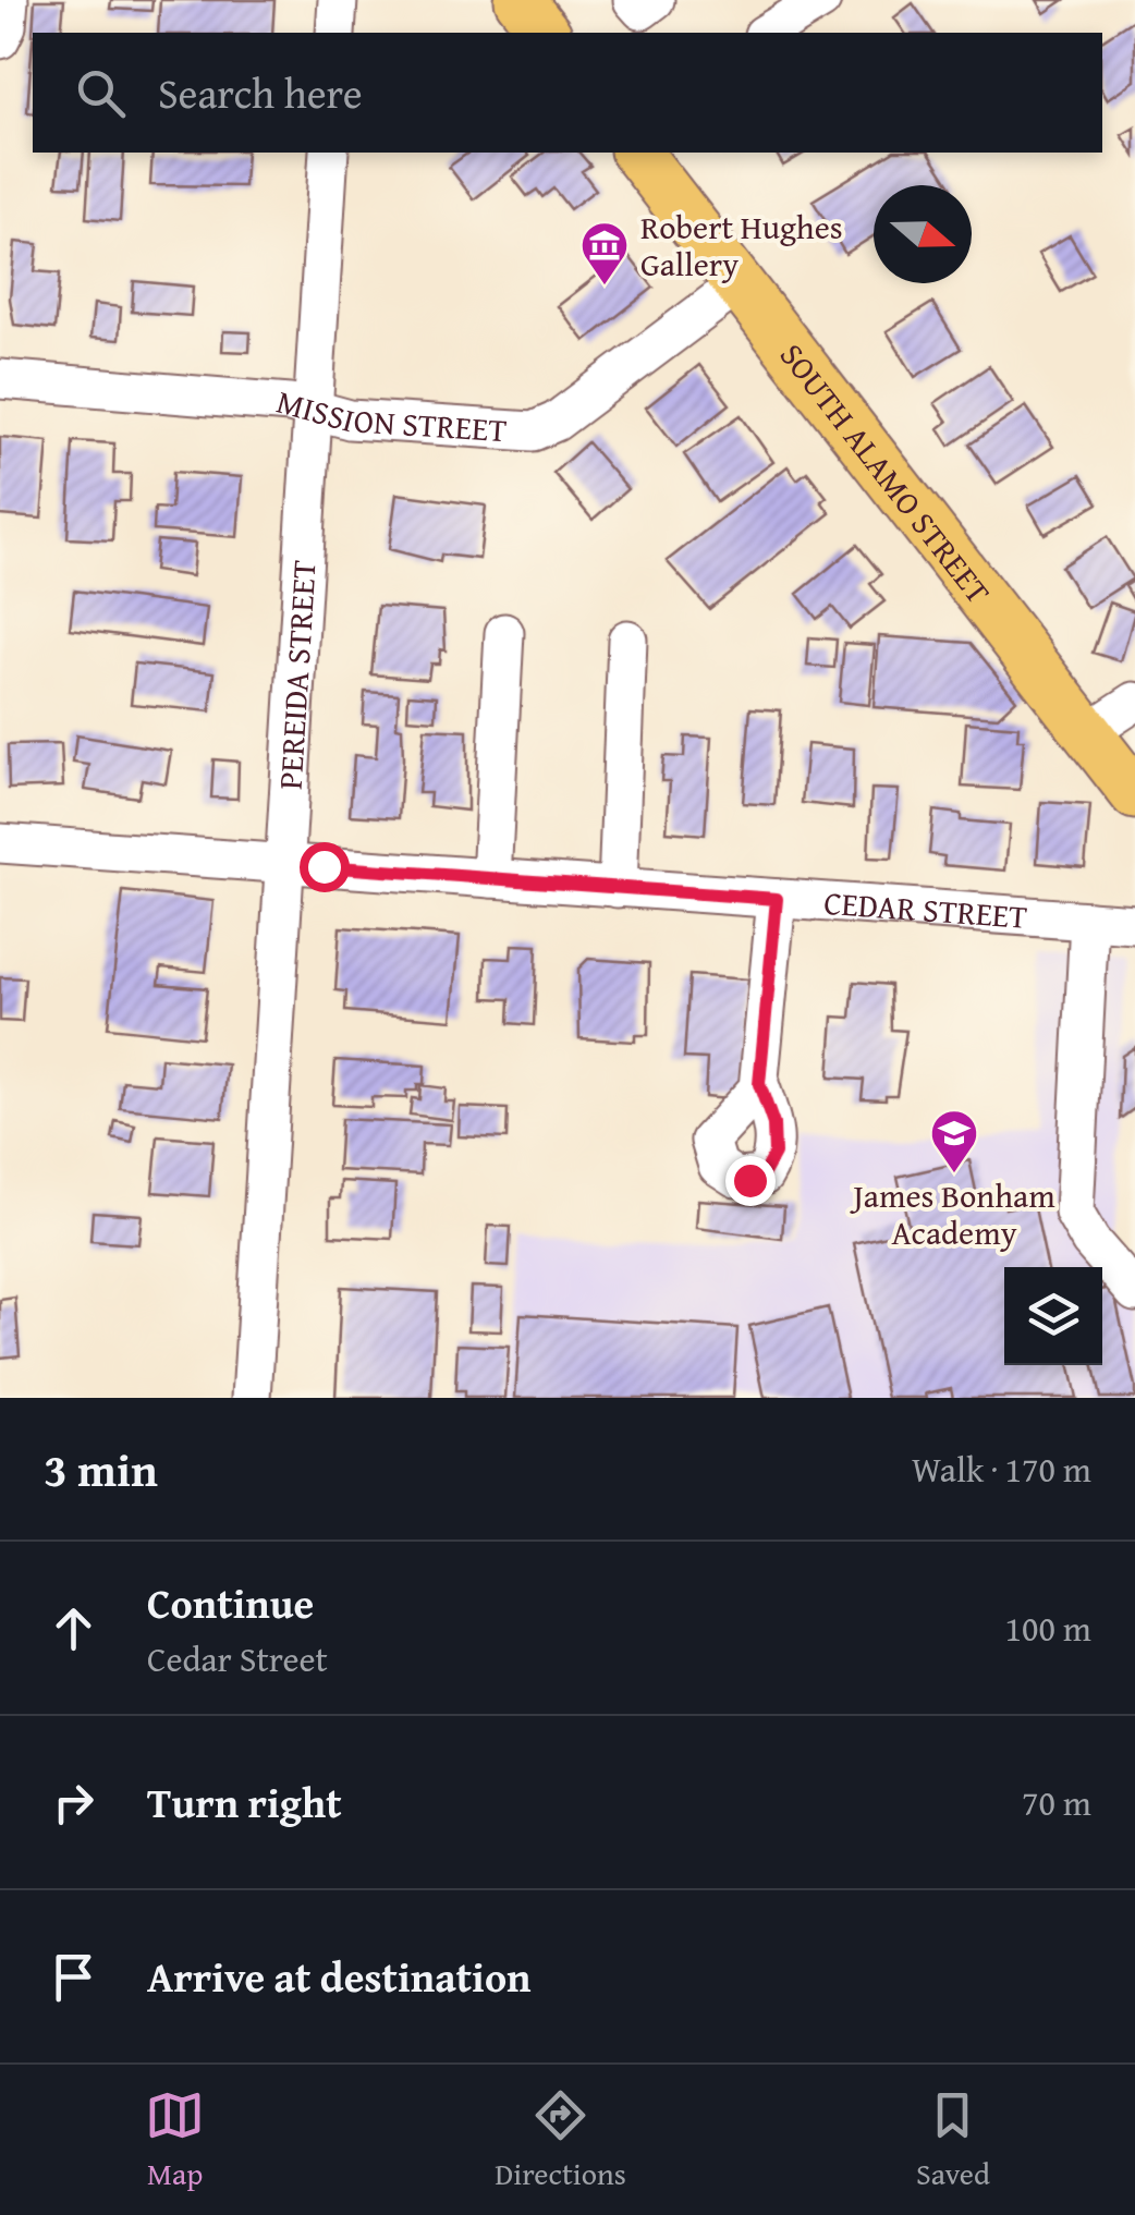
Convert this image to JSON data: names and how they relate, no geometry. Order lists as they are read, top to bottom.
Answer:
{
  "streets": {
    "main road": ["SOUTH ALAMO STREET"],
    "street": ["MISSION STREET", "PEREIDA STREET", "CEDAR STREET"]
  },
  "crossings": [
    ["MISSION STREET", "SOUTH ALAMO STREET"],
    ["MISSION STREET", "PEREIDA STREET"],
    ["PEREIDA STREET", "CEDAR STREET"]
  ],
  "places": {
    "museum": ["Robert Hughes Gallery"],
    "school or university": ["James Bonham Academy"]
  },
  "north": "right",
  "page": {
    "search": "Search here",
    "heading": ["3 min", "Walk · 170 m"],
    "list": [
      ["Continue", "Cedar Street", "100 m"],
      ["Turn right", "70 m"],
      "Arrive at destination"
    ],
    "nav": ["Map", "Directions", "Saved"]
  }
}
